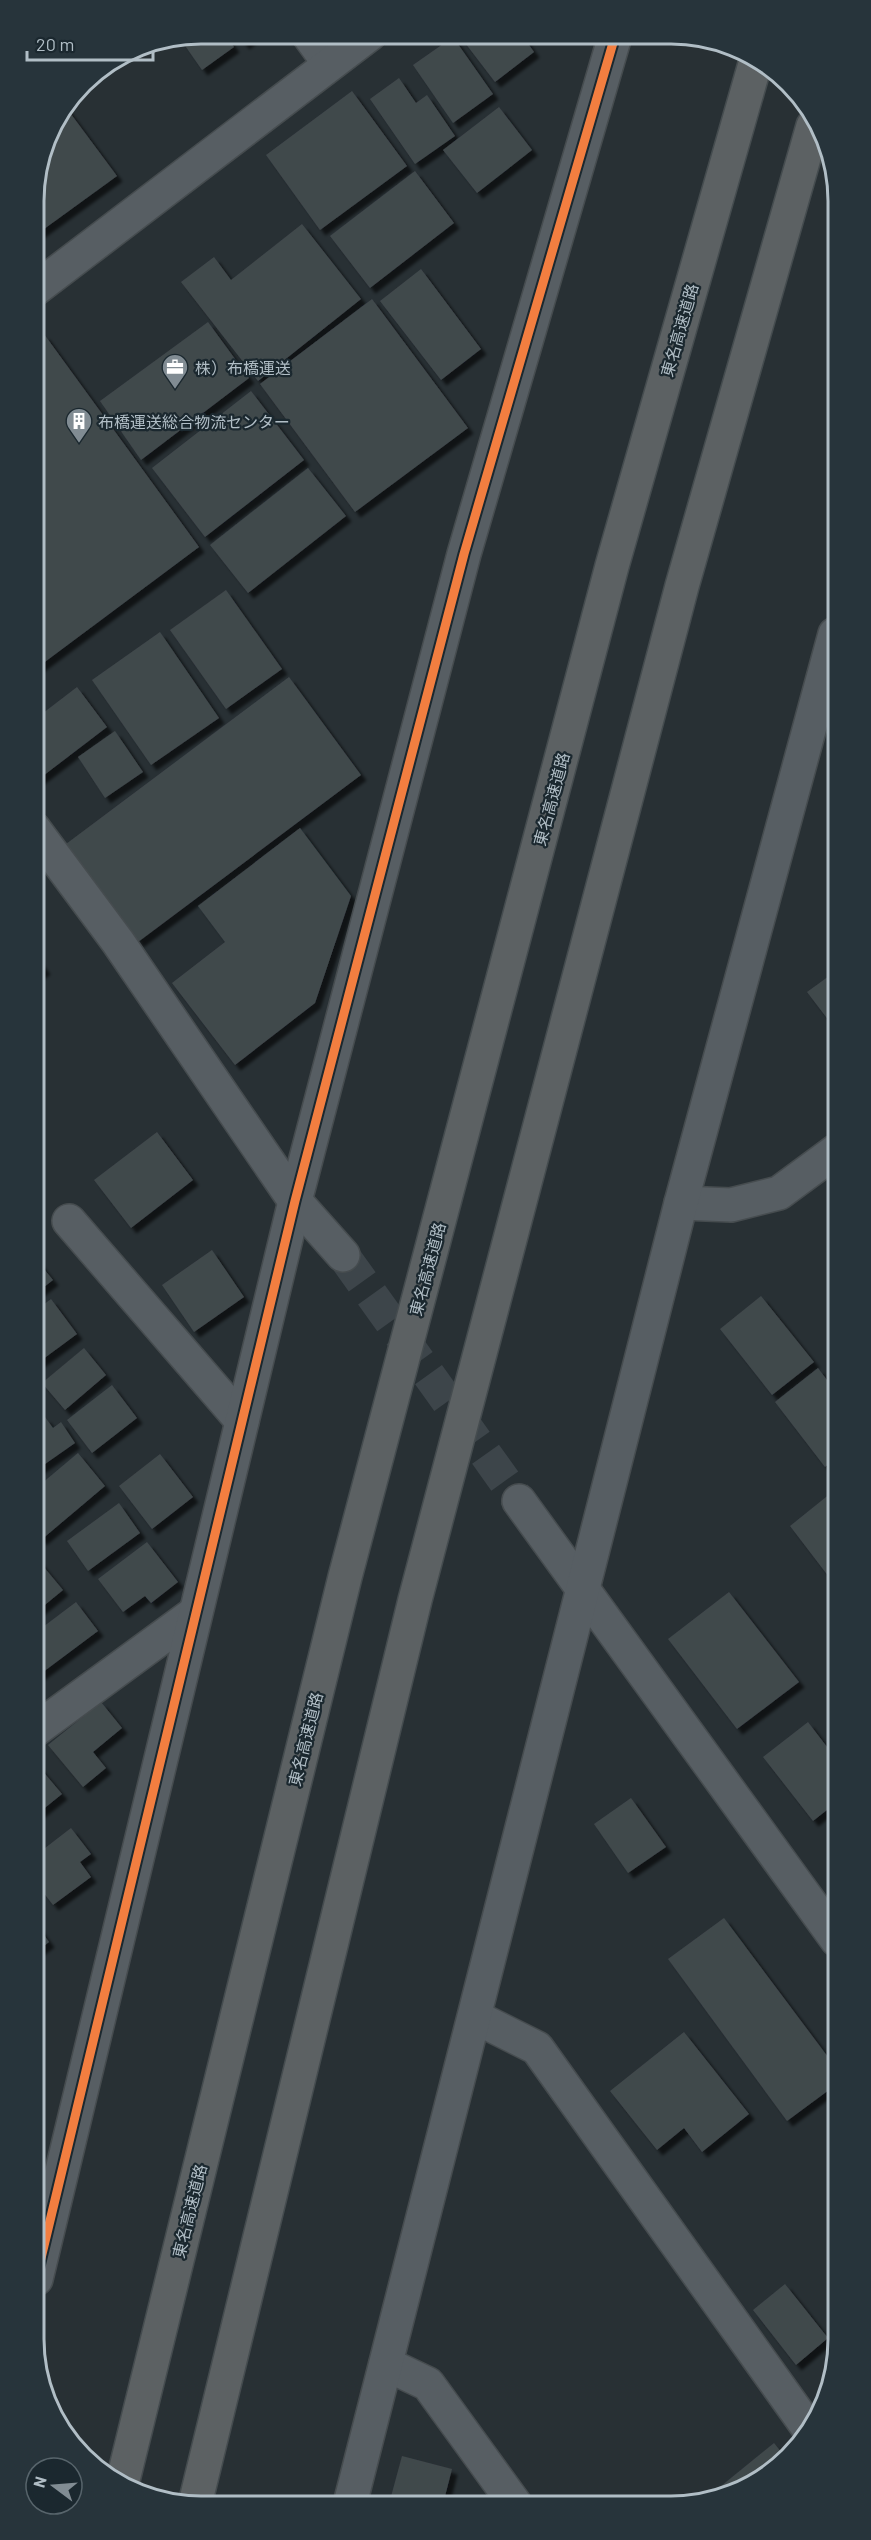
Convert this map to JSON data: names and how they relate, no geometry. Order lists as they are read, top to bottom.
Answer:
{
  "streets": {
    "highway": ["東名高速道路"]
  },
  "places": {
    "office": ["株）布橋運送"],
    "building": ["布橋運送総合物流センター"]
  },
  "scale_bar": "20 m",
  "north": "left"
}
